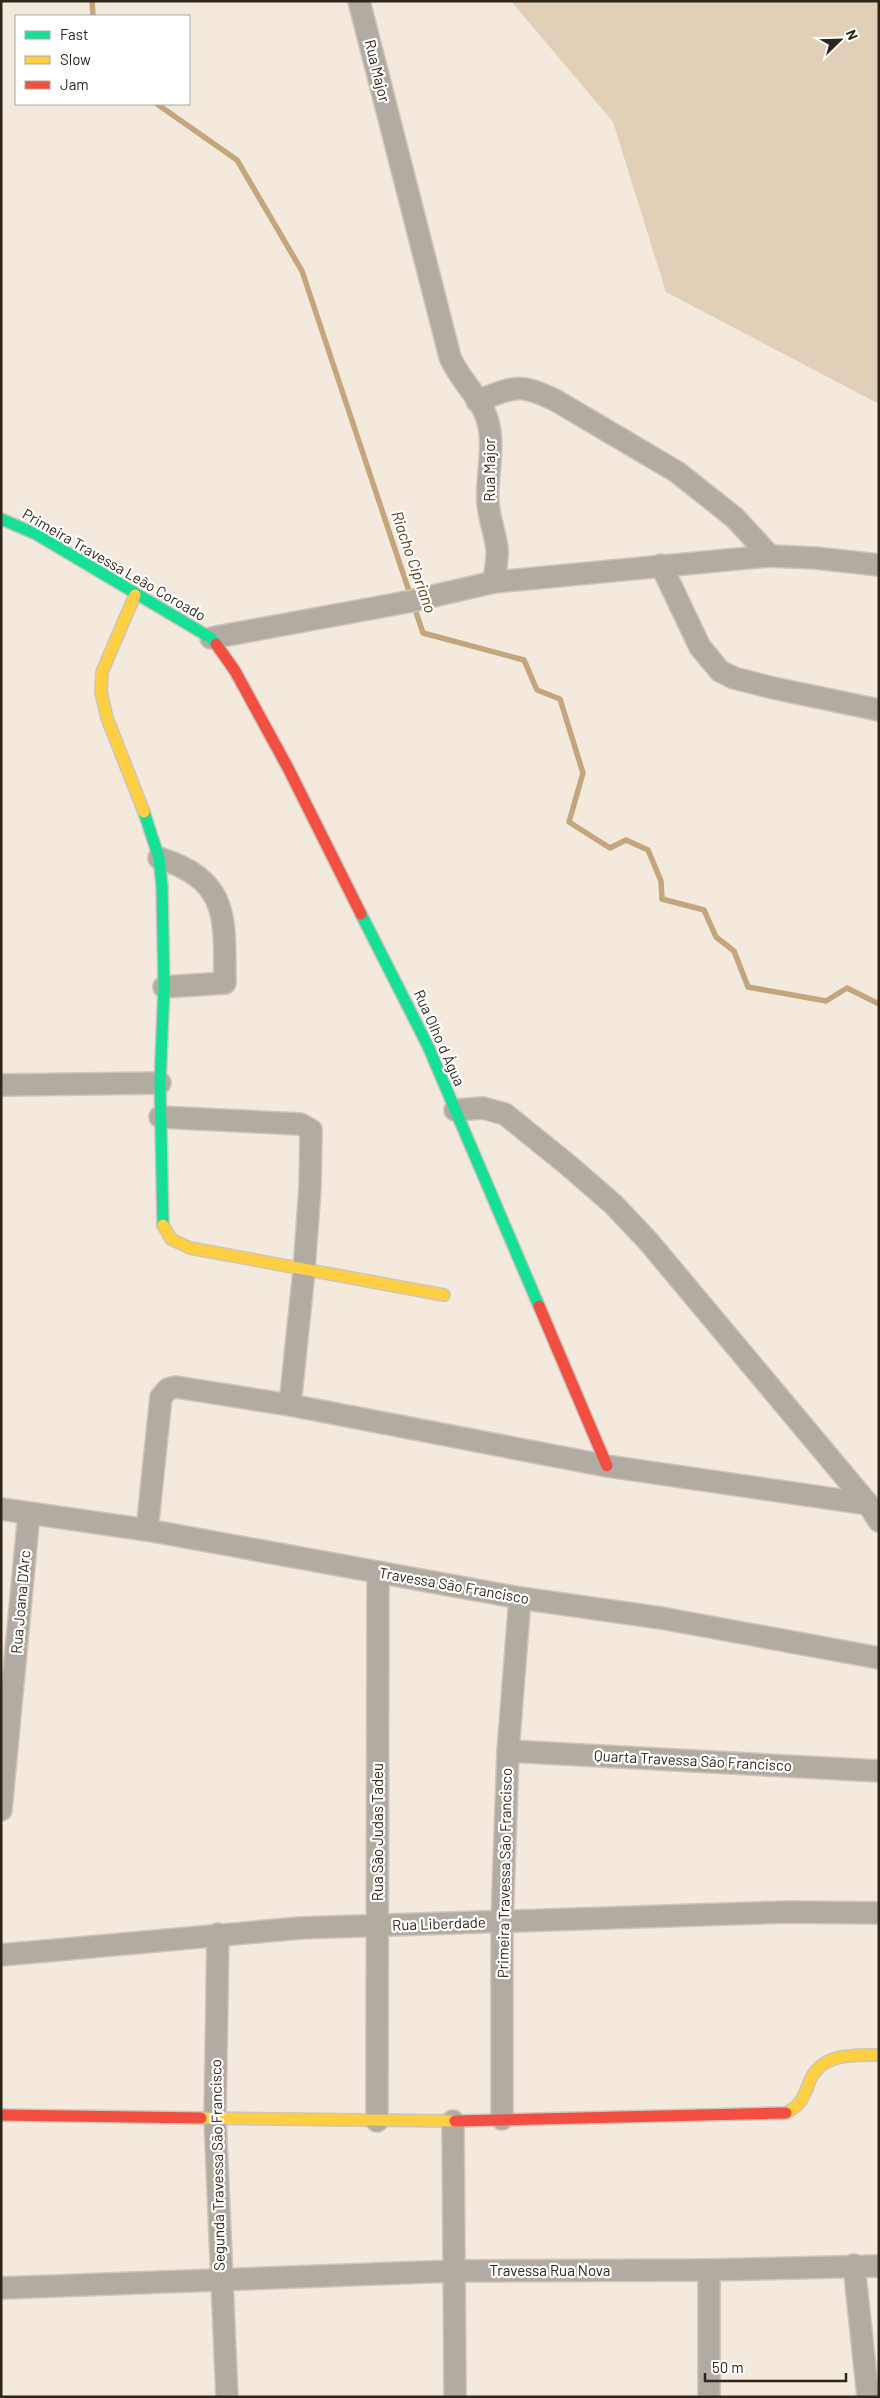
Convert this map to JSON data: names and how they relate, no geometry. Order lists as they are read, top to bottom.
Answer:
{
  "streets": {
    "street": [
      "Rua Major",
      "Primeira Travessa Leão Coroado",
      "Rua Olho d Água",
      "Travessa São Francisco",
      "Rua Joana D'Arc",
      "Quarta Travessa São Francisco",
      "Rua São Judas Tadeu",
      "Primeira Travessa São Francisco",
      "Rua Liberdade",
      "Segunda Travessa São Francisco",
      "Travessa Rua Nova"
    ]
  },
  "crossings": [
    ["Primeira Travessa Leão Coroado", "Rua Olho d Água"],
    ["Travessa São Francisco", "Rua Joana D'Arc"],
    ["Travessa São Francisco", "Rua São Judas Tadeu"],
    ["Travessa São Francisco", "Primeira Travessa São Francisco"],
    ["Quarta Travessa São Francisco", "Primeira Travessa São Francisco"],
    ["Rua São Judas Tadeu", "Rua Liberdade"],
    ["Primeira Travessa São Francisco", "Rua Liberdade"],
    ["Rua Liberdade", "Segunda Travessa São Francisco"],
    ["Segunda Travessa São Francisco", "Travessa Rua Nova"]
  ],
  "water": ["Riacho Cipriano"],
  "legend": ["Fast", "Slow", "Jam"],
  "scale_bar": "50 m",
  "north": "top right"
}
